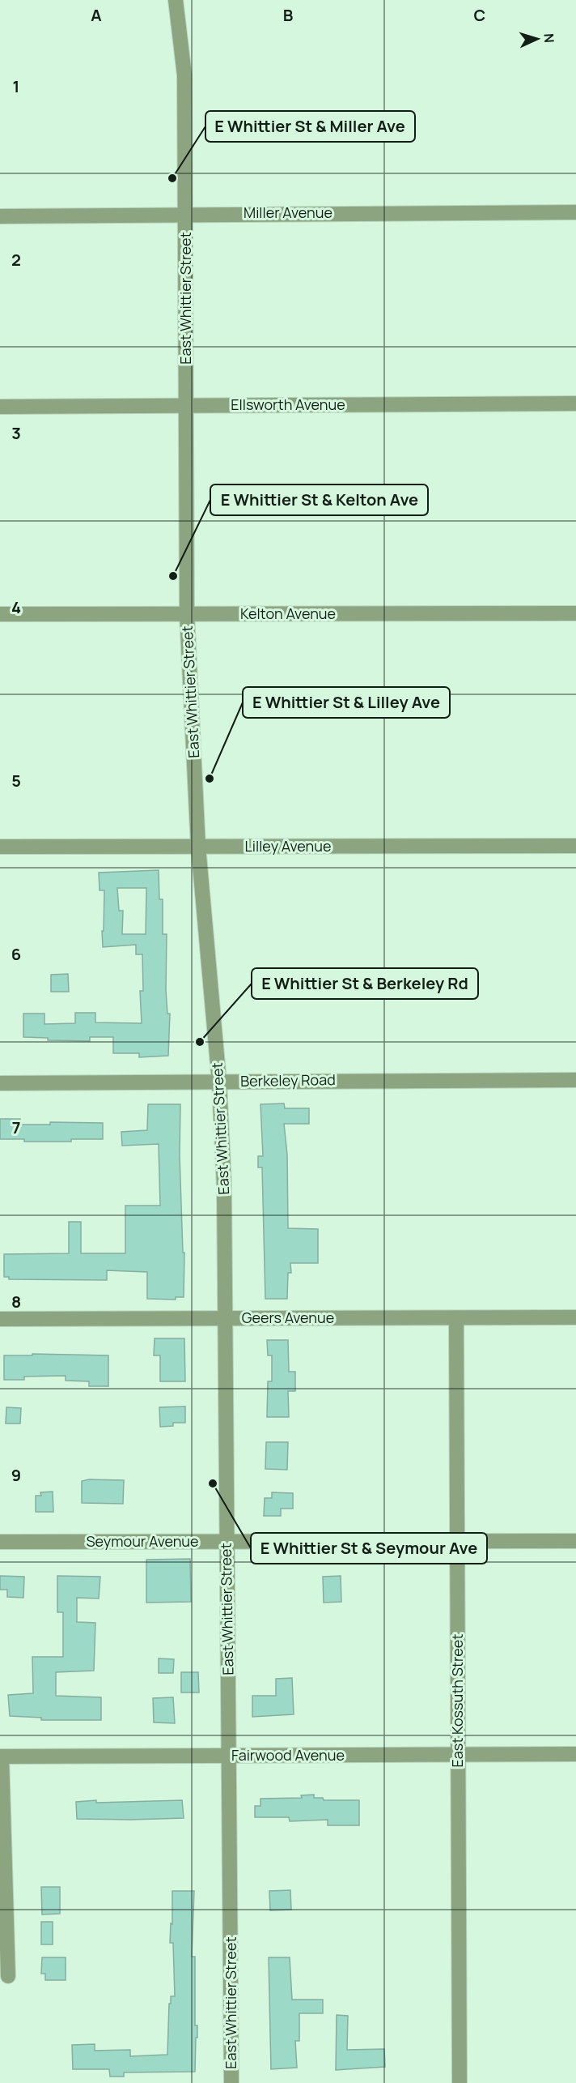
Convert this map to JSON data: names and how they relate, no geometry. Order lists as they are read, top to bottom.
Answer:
{
  "streets": {
    "street": [
      "Miller Avenue",
      "East Whittier Street",
      "Ellsworth Avenue",
      "Kelton Avenue",
      "Lilley Avenue",
      "Berkeley Road",
      "Geers Avenue",
      "Seymour Avenue",
      "East Kossuth Street",
      "Fairwood Avenue"
    ]
  },
  "crossings": [
    ["Miller Avenue", "East Whittier Street"],
    ["East Whittier Street", "Ellsworth Avenue"],
    ["East Whittier Street", "Kelton Avenue"],
    ["East Whittier Street", "Lilley Avenue"],
    ["East Whittier Street", "Berkeley Road"],
    ["East Whittier Street", "Geers Avenue"],
    ["East Whittier Street", "Seymour Avenue"],
    ["East Whittier Street", "Fairwood Avenue"],
    ["Geers Avenue", "East Kossuth Street"],
    ["Seymour Avenue", "East Kossuth Street"],
    ["East Kossuth Street", "Fairwood Avenue"]
  ],
  "places": [
    "E Whittier St & Miller Ave",
    "E Whittier St & Kelton Ave",
    "E Whittier St & Lilley Ave",
    "E Whittier St & Berkeley Rd",
    "E Whittier St & Seymour Ave"
  ],
  "north": "right",
  "grid": {
    "columns": ["A", "B", "C"],
    "rows": [
      "1",
      "2",
      "3",
      "4",
      "5",
      "6",
      "7",
      "8",
      "9"
    ]
  }
}
